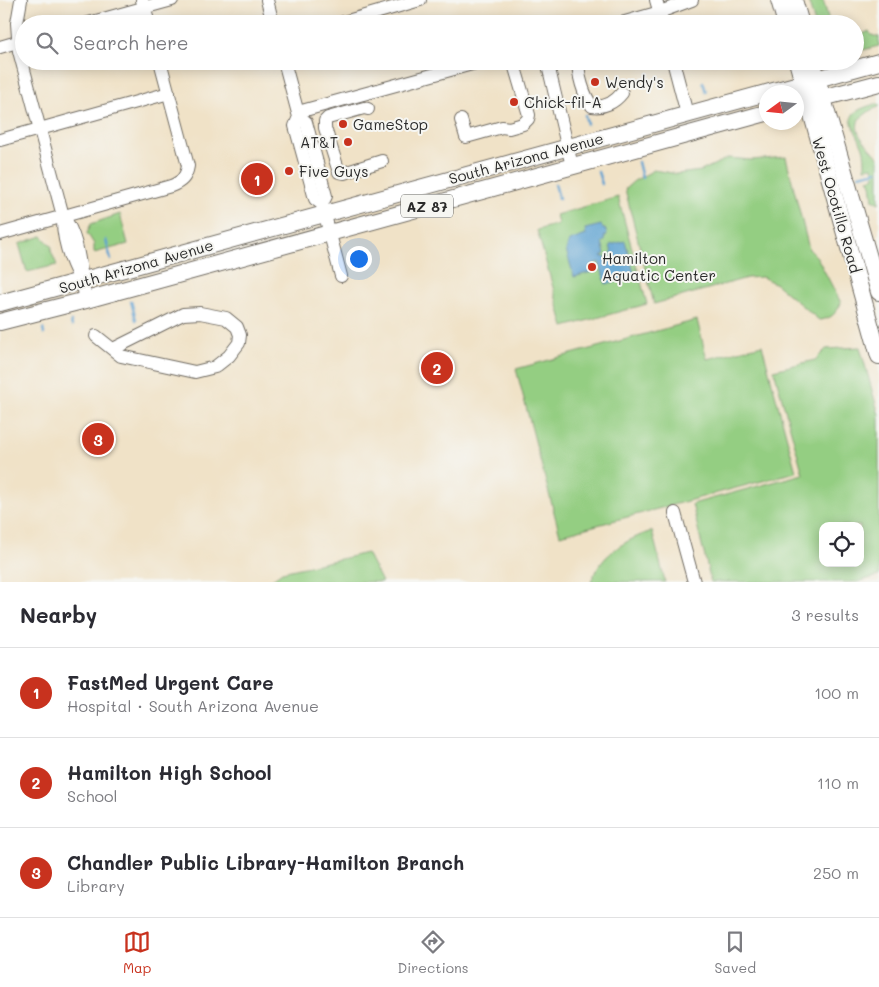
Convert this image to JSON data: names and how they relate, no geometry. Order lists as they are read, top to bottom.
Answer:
{
  "streets": {
    "main road": ["South Arizona Avenue", "West Ocotillo Road", "AZ 87"]
  },
  "crossings": [
    ["South Arizona Avenue", "West Ocotillo Road"]
  ],
  "places": [
    "Wendy's",
    "Chick-fil-A",
    "GameStop",
    "AT&T",
    "Five Guys",
    "Hamilton Aquatic Center"
  ],
  "north": "left",
  "page": {
    "search": "Search here",
    "pins": ["1", "2", "3"],
    "heading": ["Nearby", "3 results"],
    "list": [
      {
        "mark": "1",
        "name": "FastMed Urgent Care",
        "note": "Hospital · South Arizona Avenue",
        "value": "100 m"
      },
      {
        "mark": "2",
        "name": "Hamilton High School",
        "note": "School",
        "value": "110 m"
      },
      {
        "mark": "3",
        "name": "Chandler Public Library-Hamilton Branch",
        "note": "Library",
        "value": "250 m"
      }
    ],
    "nav": ["Map", "Directions", "Saved"]
  }
}
